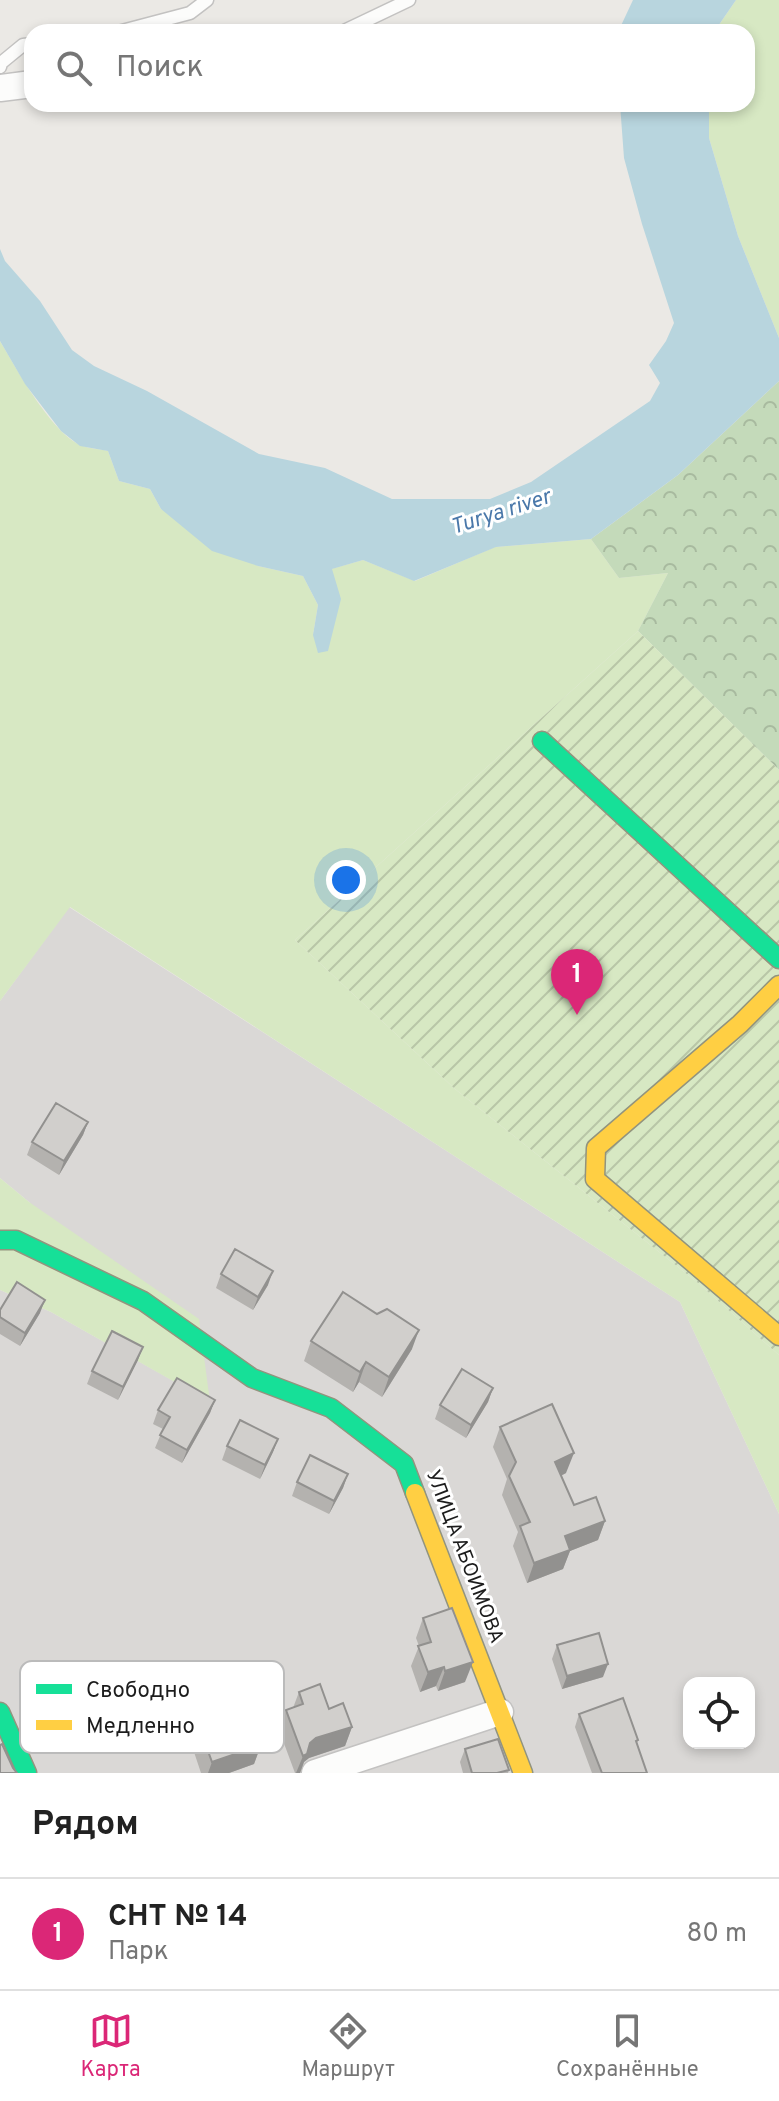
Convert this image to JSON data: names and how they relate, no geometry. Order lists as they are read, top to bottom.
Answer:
{
  "streets": {
    "street": ["УЛИЦА АБОИМОВА"]
  },
  "water": ["Turya river"],
  "legend": ["Свободно", "Медленно"],
  "page": {
    "search": "Поиск",
    "pins": "1",
    "heading": "Рядом",
    "list": [
      {
        "mark": "1",
        "name": "СНТ № 14",
        "note": "Парк",
        "value": "80 m"
      }
    ],
    "nav": ["Карта", "Маршрут", "Сохранённые"]
  }
}
